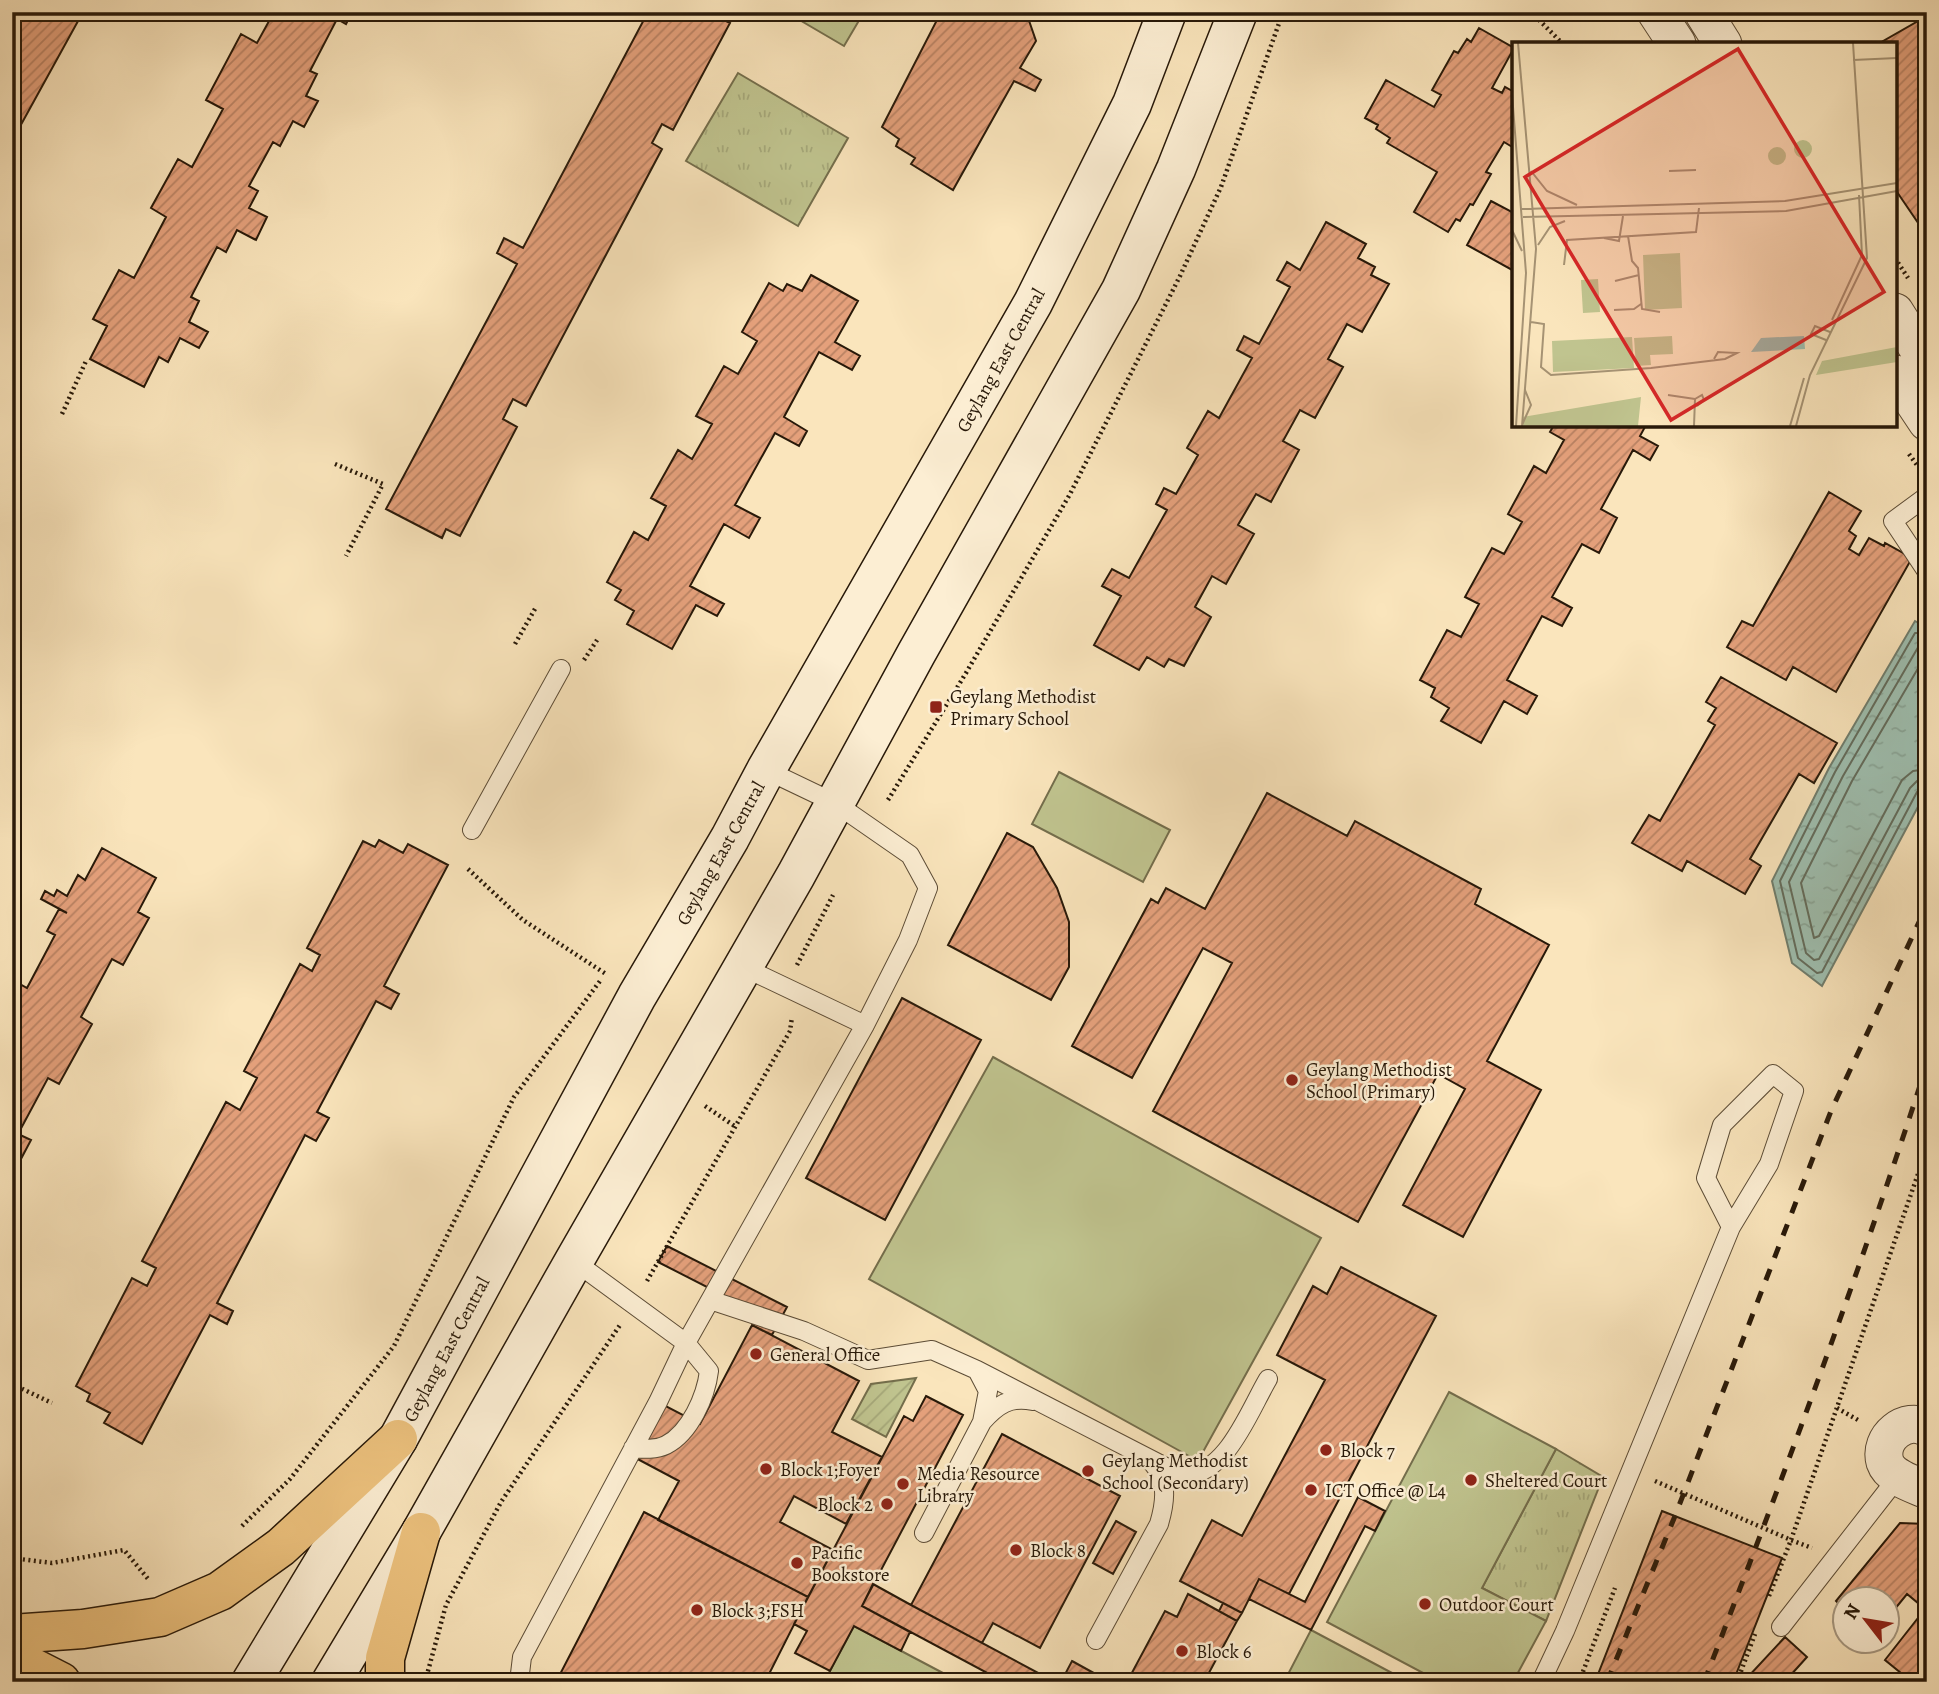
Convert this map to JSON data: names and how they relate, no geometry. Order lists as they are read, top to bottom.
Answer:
{
  "streets": {
    "main road": ["Geylang East Central"]
  },
  "places": {
    "transit": ["Geylang Methodist Primary School"],
    "other": [
      "Geylang Methodist School (Primary)",
      "General Office",
      "Block 7",
      "Block 1;Foyer",
      "Geylang Methodist School (Secondary)",
      "Sheltered Court",
      "Media Resource Library",
      "ICT Office @ L4",
      "Block 2",
      "Block 8",
      "Pacific Bookstore",
      "Outdoor Court",
      "Block 3;FSH",
      "Block 6"
    ]
  },
  "north": "top left"
}
